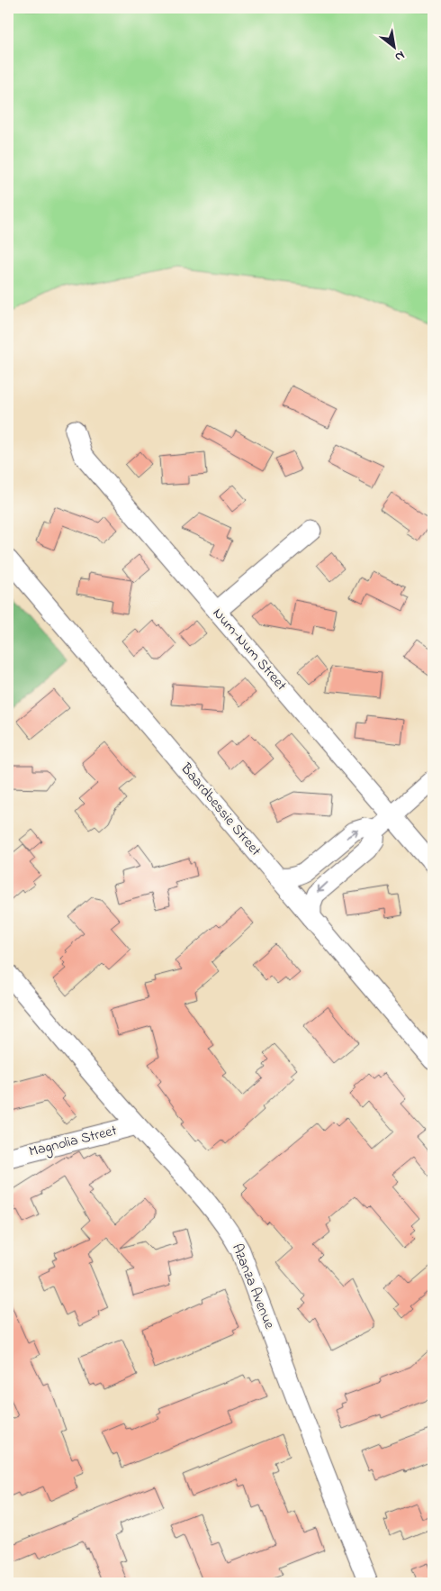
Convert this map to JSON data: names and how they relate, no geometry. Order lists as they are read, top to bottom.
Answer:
{
  "streets": {
    "street": [
      "Num-Num Street",
      "Baardbessie Street",
      "Magnolia Street",
      "Azanza Avenue"
    ]
  },
  "crossings": [
    ["Magnolia Street", "Azanza Avenue"]
  ],
  "north": "bottom right"
}
